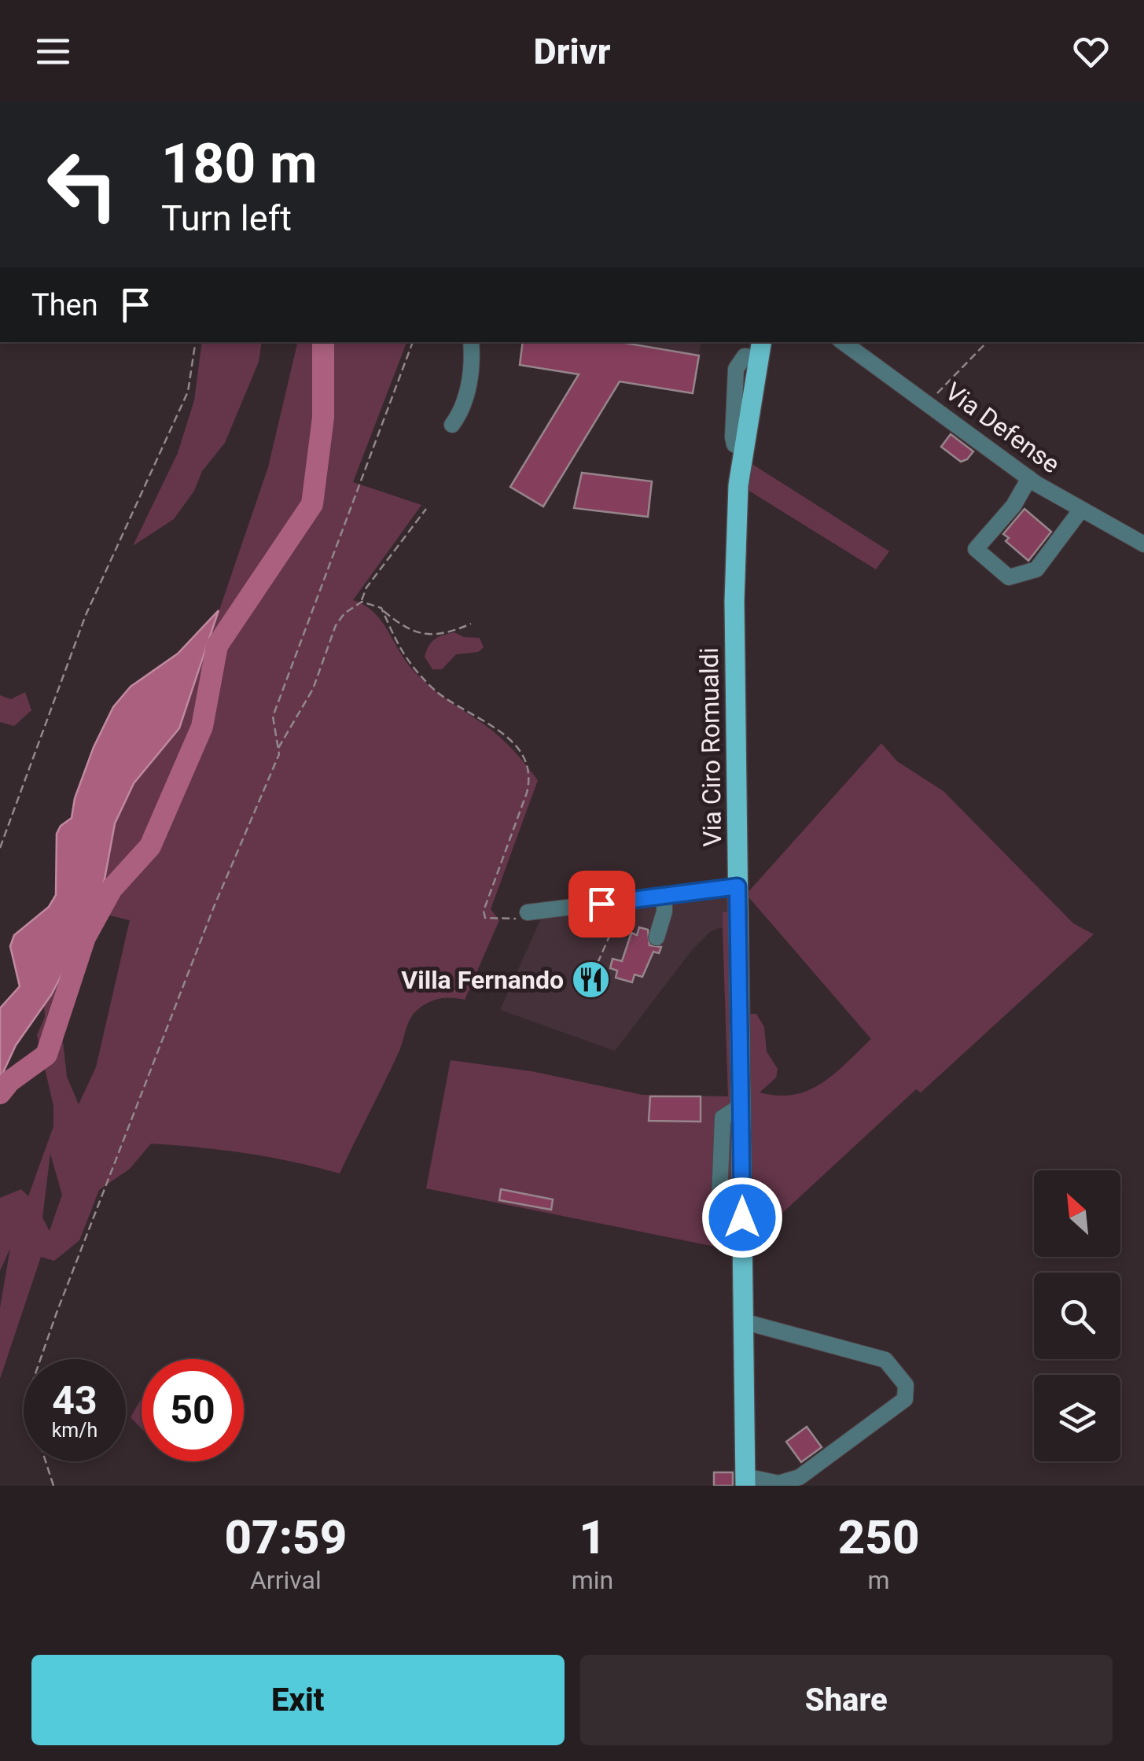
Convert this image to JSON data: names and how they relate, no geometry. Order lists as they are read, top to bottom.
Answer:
{
  "streets": {
    "main road": ["Via Ciro Romualdi"],
    "street": ["Via Defense"]
  },
  "places": {
    "restaurant": ["Villa Fernando"]
  },
  "north": "top left",
  "page": {
    "header": "Drivr",
    "turn": ["180 m", "Turn left"],
    "then": "Then",
    "speed": "43 km/h",
    "limit": "50",
    "eta": [
      "07:59",
      "Arrival",
      "1",
      "min",
      "250",
      "m"
    ],
    "buttons": ["Exit", "Share"]
  }
}
